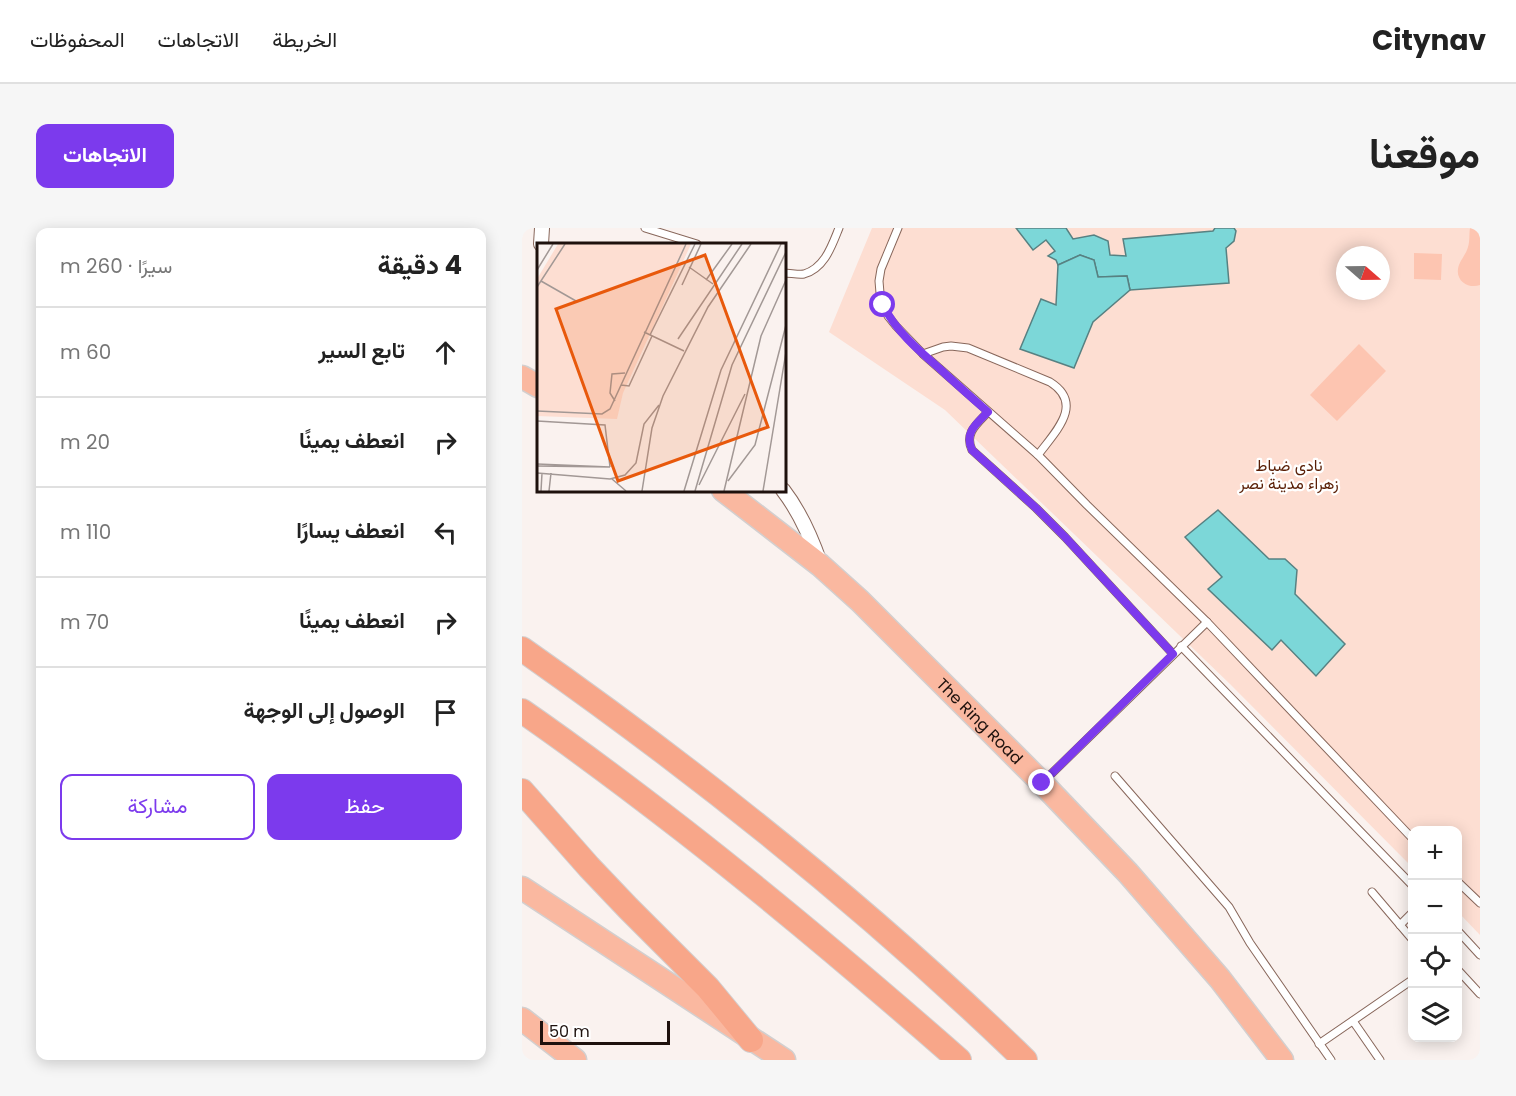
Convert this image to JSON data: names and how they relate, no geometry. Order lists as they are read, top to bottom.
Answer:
{
  "streets": {
    "highway": ["The Ring Road"]
  },
  "parks": ["نادى ضباط زهراء مدينة نصر"],
  "scale_bar": "50 m",
  "north": "right",
  "page": {
    "header": "Citynav",
    "nav": ["الخريطة", "الاتجاهات", "المحفوظات"],
    "title": "موقعنا",
    "buttons": [
      "الاتجاهات",
      ["حفظ", "مشاركة"]
    ],
    "heading": ["4 دقيقة", "سيرًا · 260 m"],
    "list": [
      ["تابع السير", "60 m"],
      ["انعطف يمينًا", "20 m"],
      ["انعطف يسارًا", "110 m"],
      ["انعطف يمينًا", "70 m"],
      "الوصول إلى الوجهة"
    ],
    "map_buttons": ["+", "−"],
    "scale": "50 m"
  }
}
